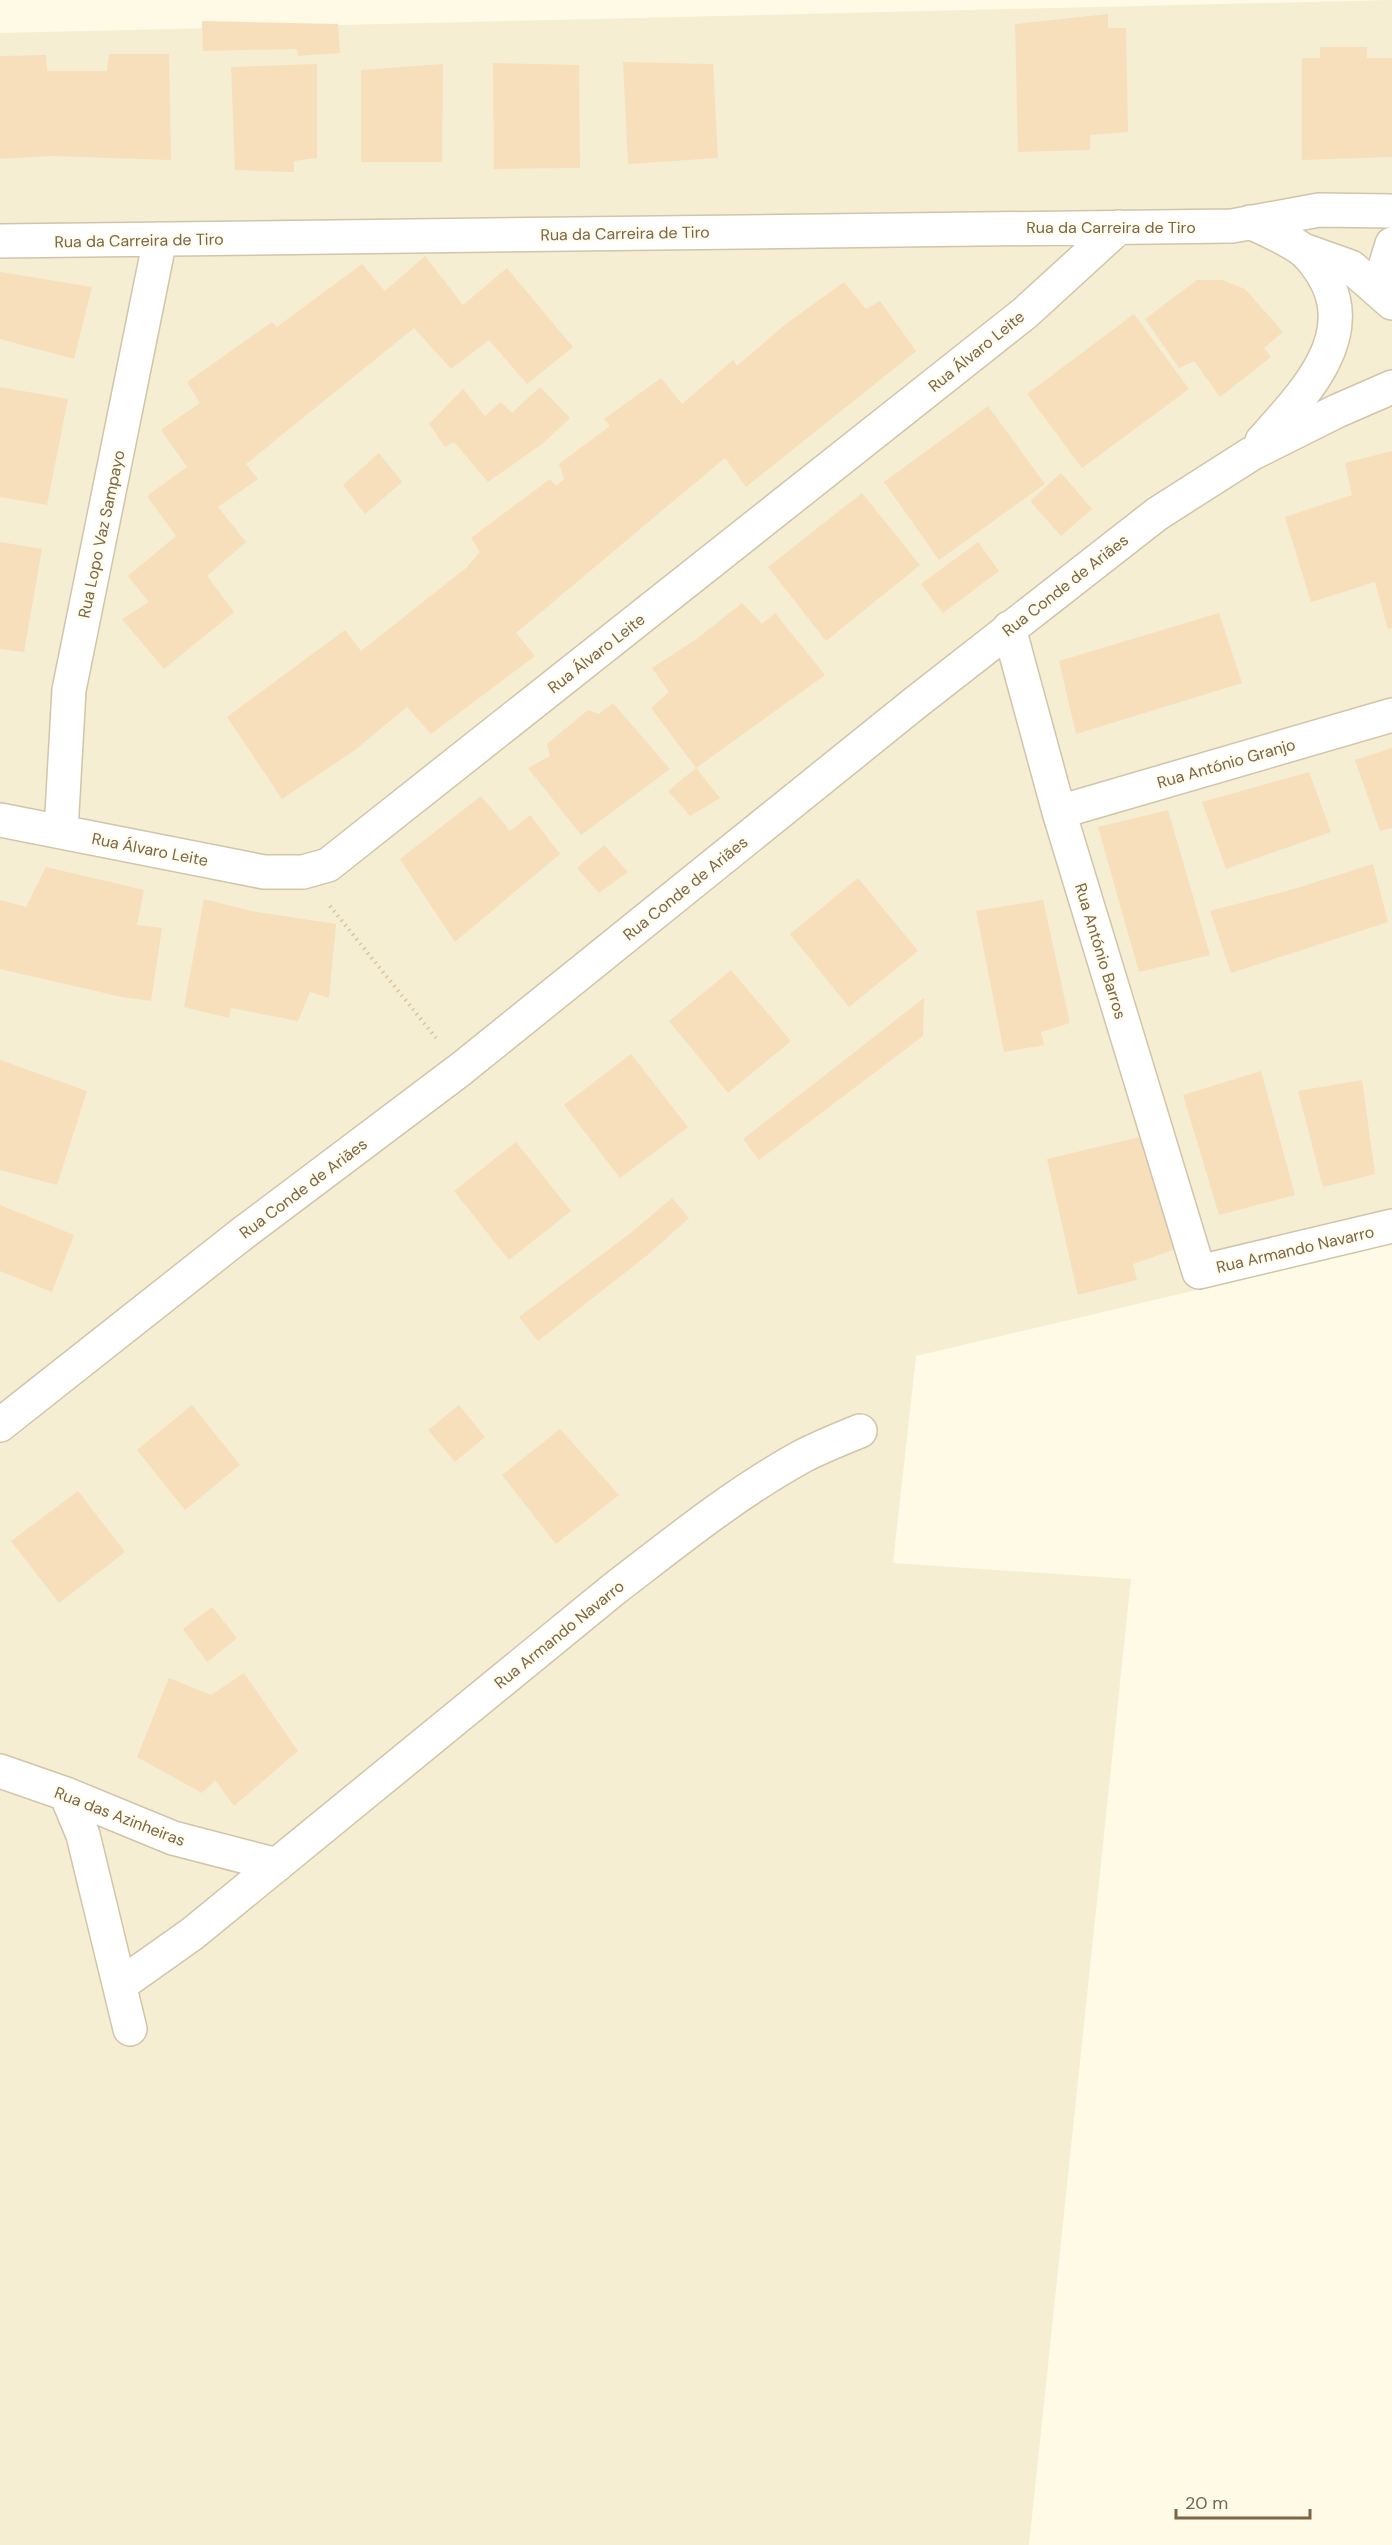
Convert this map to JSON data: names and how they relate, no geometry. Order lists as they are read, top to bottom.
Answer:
{
  "streets": {
    "street": [
      "Rua da Carreira de Tiro",
      "Rua Álvaro Leite",
      "Rua Lopo Vaz Sampayo",
      "Rua Conde de Ariães",
      "Rua António Granjo",
      "Rua António Barros",
      "Rua Armando Navarro",
      "Rua das Azinheiras"
    ]
  },
  "crossings": [
    ["Rua da Carreira de Tiro", "Rua Álvaro Leite"],
    ["Rua da Carreira de Tiro", "Rua Lopo Vaz Sampayo"],
    ["Rua Álvaro Leite", "Rua Lopo Vaz Sampayo"],
    ["Rua Conde de Ariães", "Rua António Barros"],
    ["Rua António Granjo", "Rua António Barros"],
    ["Rua António Barros", "Rua Armando Navarro"],
    ["Rua Armando Navarro", "Rua das Azinheiras"]
  ],
  "scale_bar": "20 m"
}
